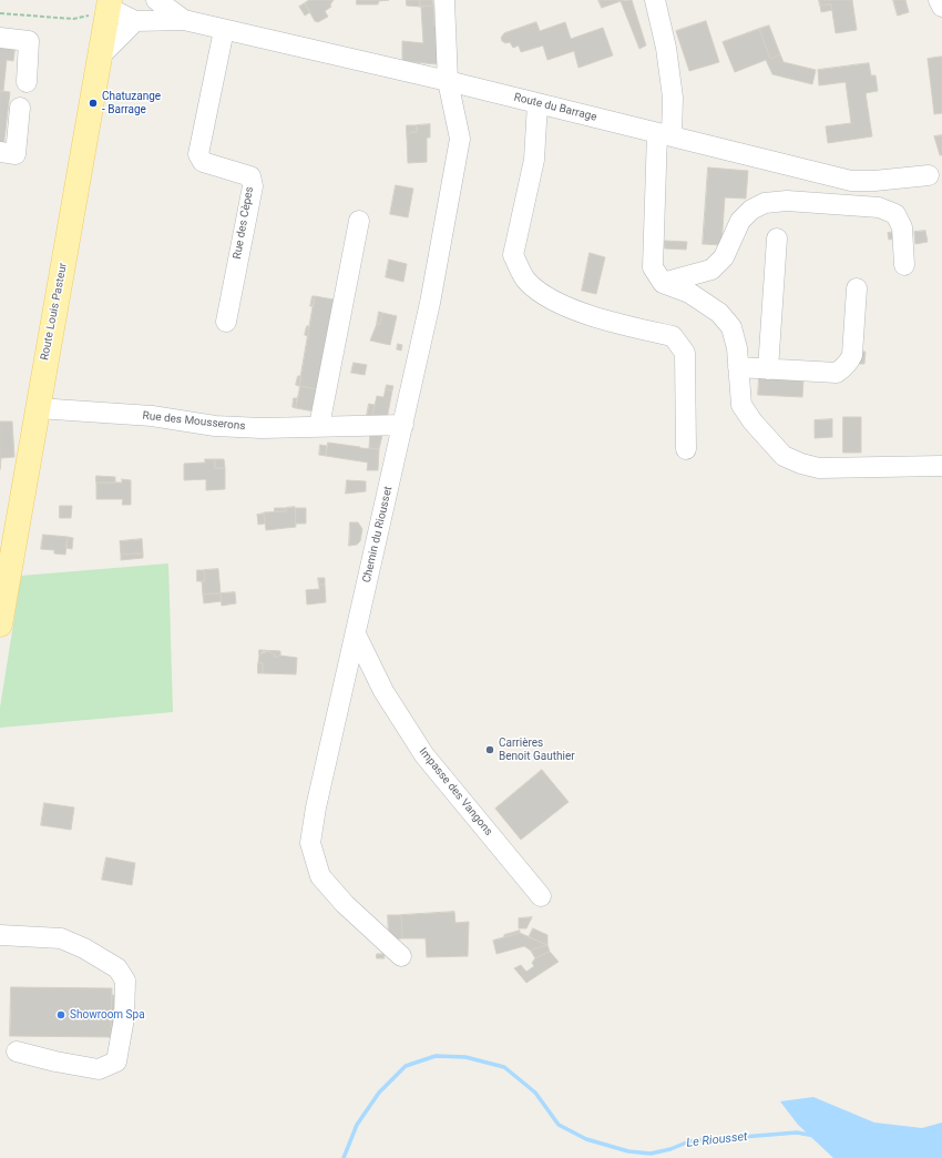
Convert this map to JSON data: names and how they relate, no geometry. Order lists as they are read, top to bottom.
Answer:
{
  "streets": {
    "main road": ["Route Louis Pasteur"],
    "street": [
      "Route du Barrage",
      "Rue des Cèpes",
      "Rue des Mousserons",
      "Chemin du Riousset",
      "Impasse des Vangons"
    ]
  },
  "crossings": [
    ["Route du Barrage", "Rue des Cèpes"],
    ["Route du Barrage", "Route Louis Pasteur"],
    ["Route du Barrage", "Chemin du Riousset"],
    ["Route Louis Pasteur", "Rue des Mousserons"],
    ["Rue des Mousserons", "Chemin du Riousset"],
    ["Chemin du Riousset", "Impasse des Vangons"]
  ],
  "water": ["Le Riousset"],
  "places": ["Chatuzange - Barrage", "Carrières Benoit Gauthier", "Showroom Spa"]
}
